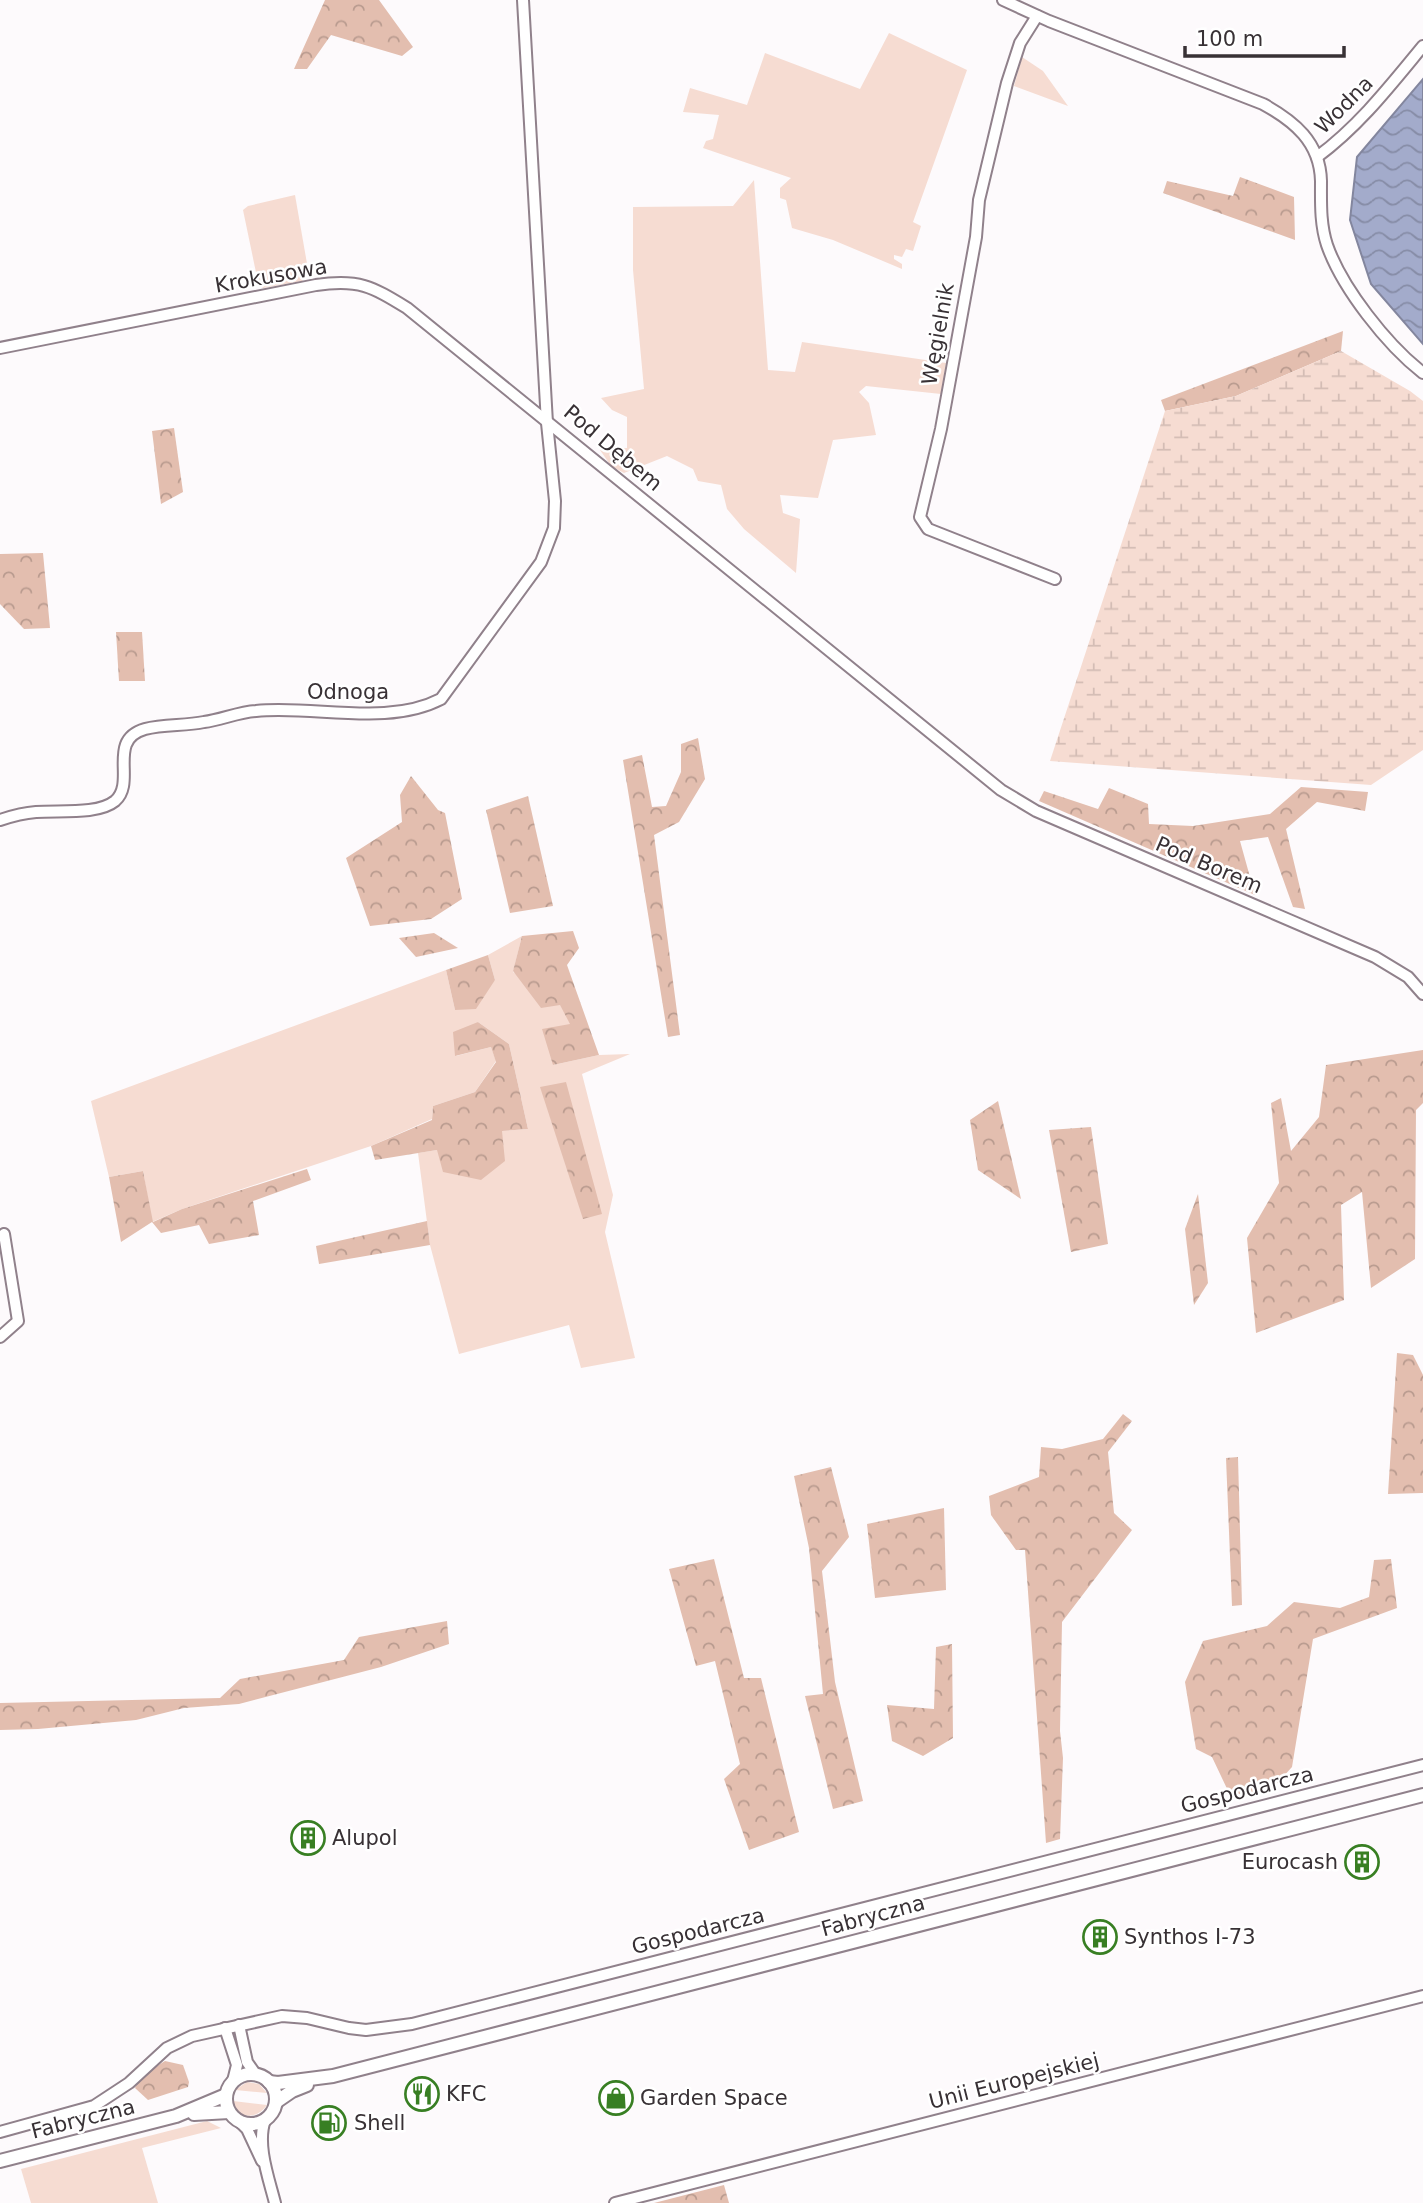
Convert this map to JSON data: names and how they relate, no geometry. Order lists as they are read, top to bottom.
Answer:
{
  "streets": {
    "main road": ["Fabryczna"],
    "street": [
      "Wodna",
      "Krokusowa",
      "Węgielnik",
      "Pod Dębem",
      "Odnoga",
      "Pod Borem",
      "Gospodarcza",
      "Unii Europejskiej"
    ]
  },
  "crossings": [
    ["Krokusowa", "Pod Dębem"],
    ["Krokusowa", "Odnoga"],
    ["Pod Dębem", "Odnoga"],
    ["Pod Dębem", "Pod Borem"]
  ],
  "places": {
    "building": ["Alupol", "Eurocash", "Synthos I-73"],
    "restaurant": ["KFC"],
    "shop": ["Garden Space"],
    "fuel station": ["Shell"]
  },
  "scale_bar": "100 m"
}
